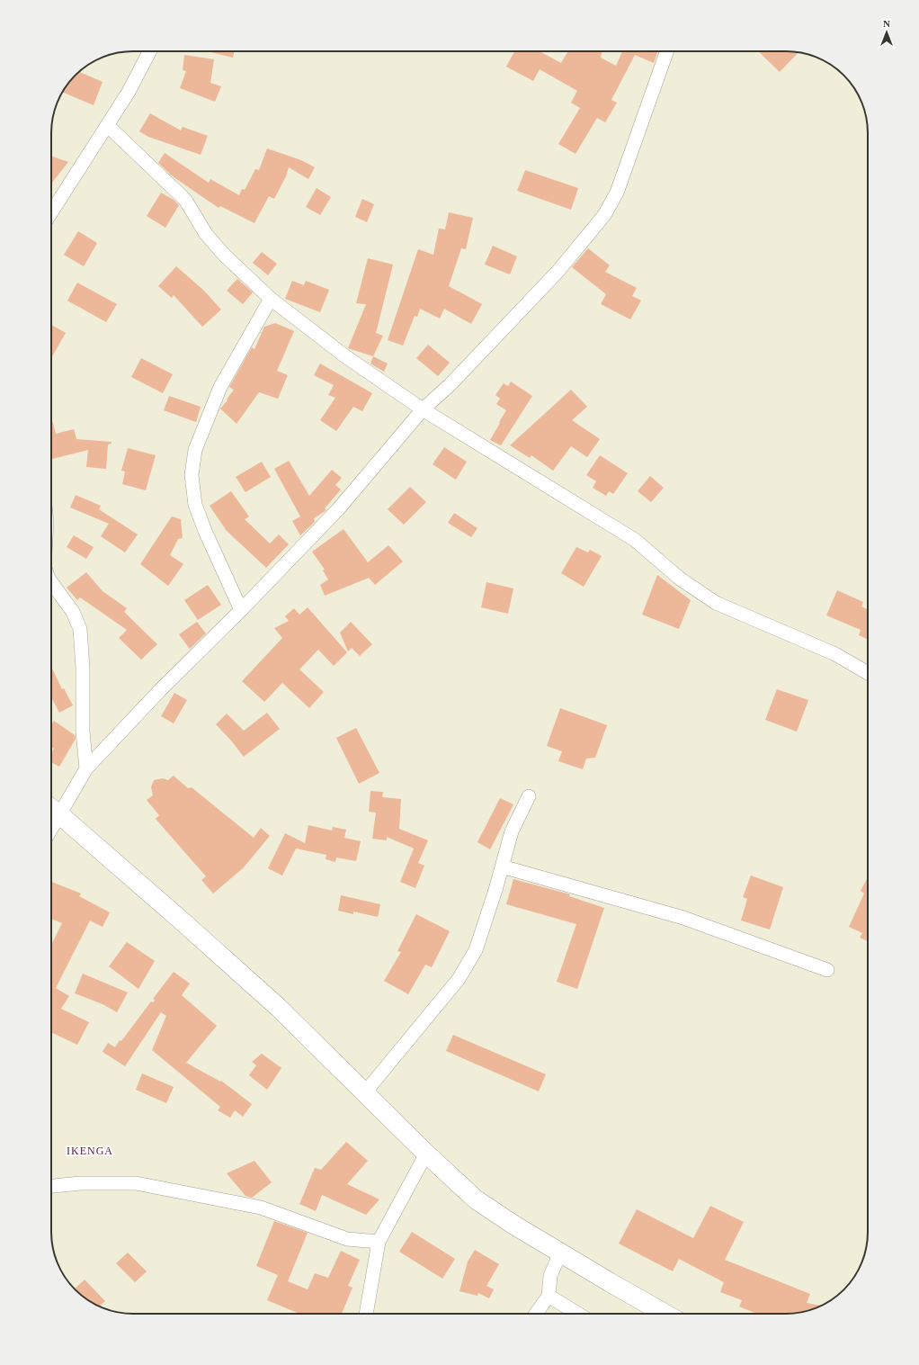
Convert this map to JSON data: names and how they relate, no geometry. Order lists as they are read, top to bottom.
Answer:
{
  "districts": ["IKENGA"],
  "north": "top"
}
